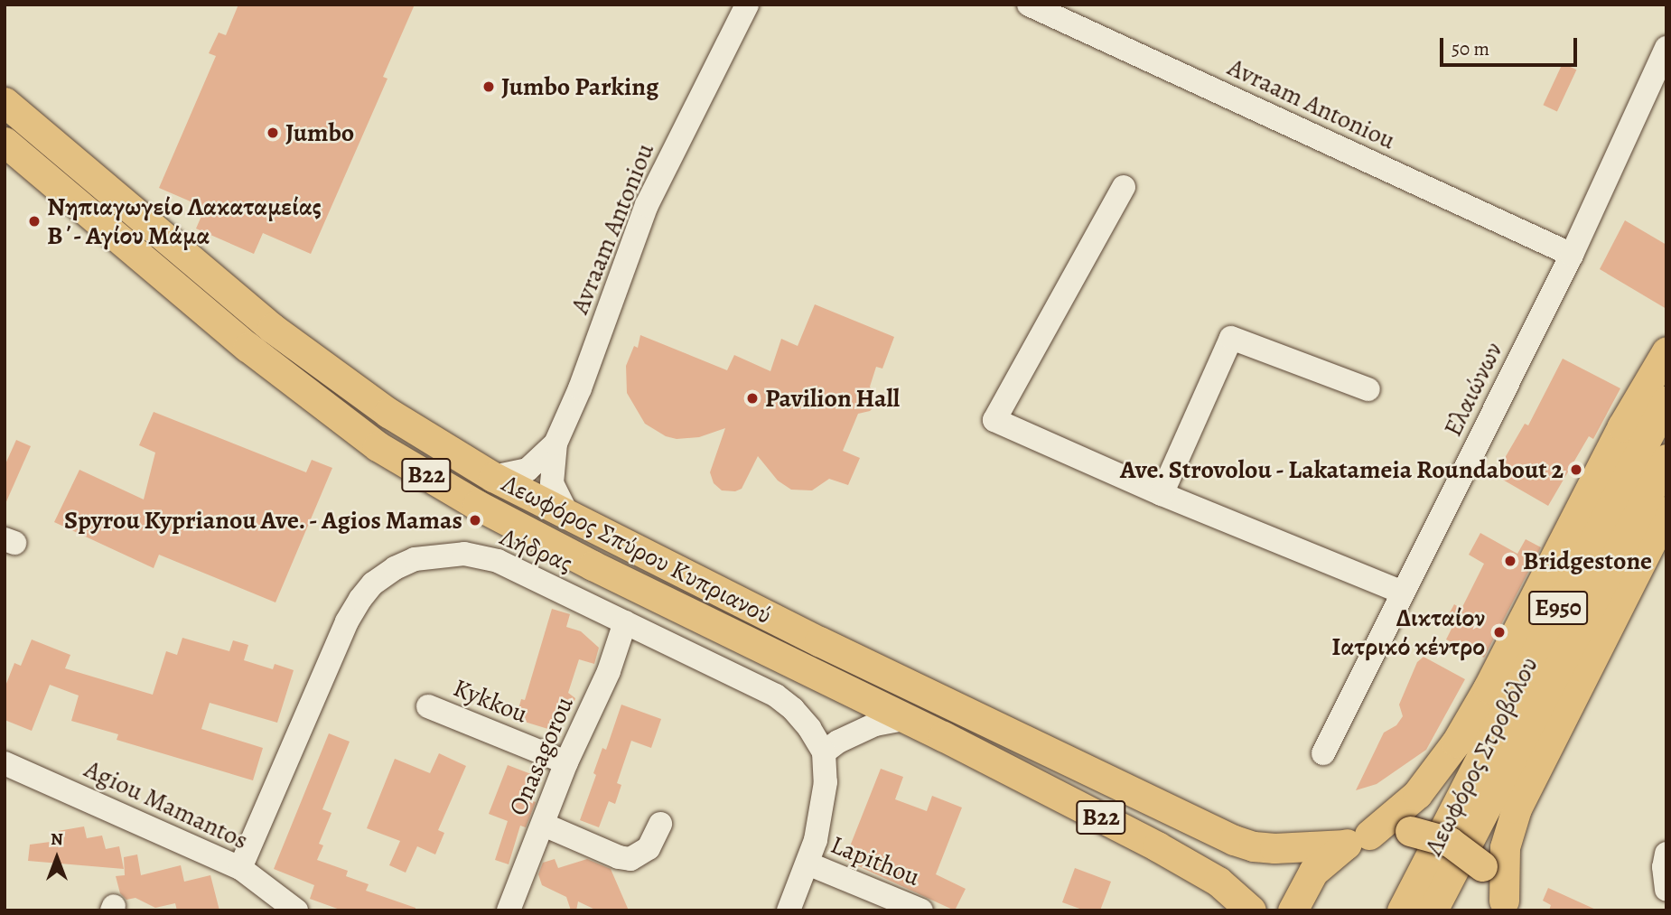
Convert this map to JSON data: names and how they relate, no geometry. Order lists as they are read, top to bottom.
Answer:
{
  "streets": {
    "main road": [
      "B22",
      "Λεωφόρος Σπύρου Κυπριανού",
      "E950",
      "Λεωφόρος Στροβόλου"
    ],
    "street": [
      "Avraam Antoniou",
      "Ελαιώνων",
      "Λήδρας",
      "Kykkou",
      "Onasagorou",
      "Agiou Mamantos",
      "Lapithou"
    ]
  },
  "crossings": [
    ["Avraam Antoniou", "Ελαιώνων"],
    ["Λεωφόρος Σπύρου Κυπριανού", "E950"],
    ["Λήδρας", "Onasagorou"],
    ["Λήδρας", "Agiou Mamantos"],
    ["Λήδρας", "Lapithou"],
    ["Kykkou", "Onasagorou"]
  ],
  "places": [
    "Jumbo Parking",
    "Jumbo",
    "Νηπιαγωγείο Λακαταμείας Β΄- Αγίου Μάμα",
    "Pavilion Hall",
    "Ave. Strovolou - Lakatameia Roundabout 2",
    "Spyrou Kyprianou Ave. - Agios Mamas",
    "Bridgestone",
    "Δικταίον Ιατρικό κέντρο"
  ],
  "scale_bar": "50 m",
  "north": "top"
}
